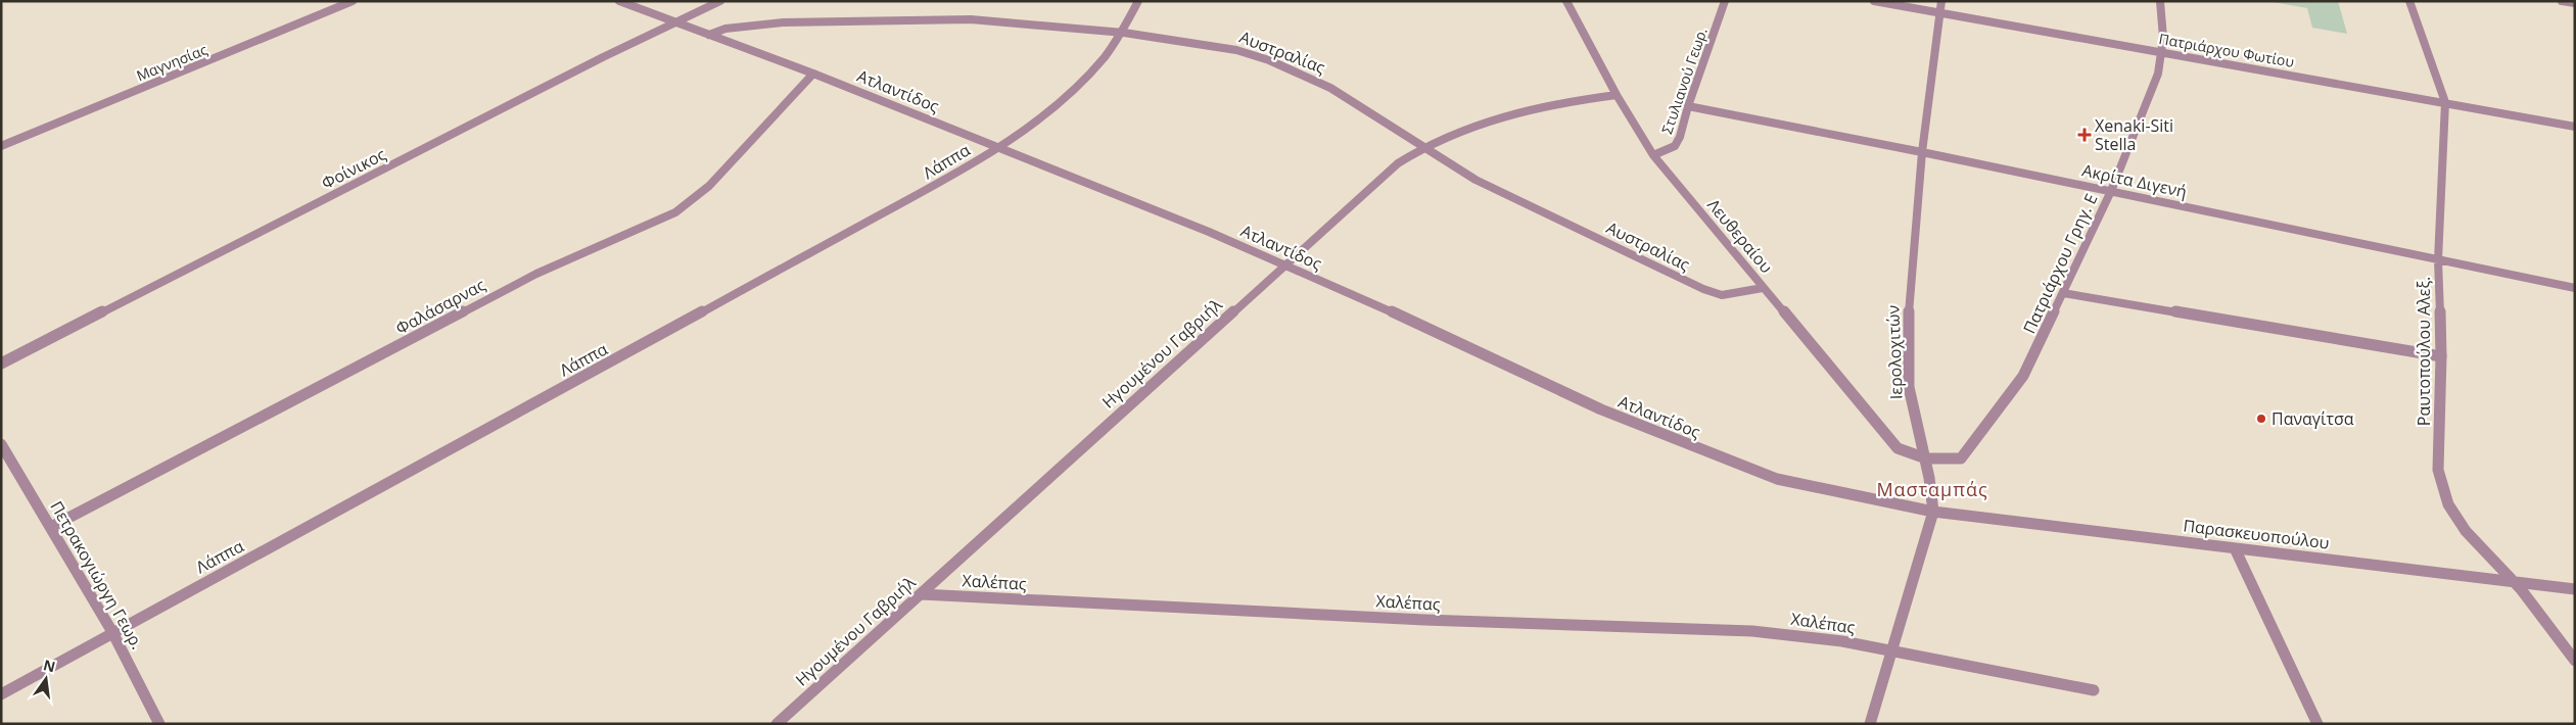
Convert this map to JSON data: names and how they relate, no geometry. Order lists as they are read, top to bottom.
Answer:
{
  "streets": {
    "street": [
      "Πατριάρχου Φωτίου",
      "Αυστραλίας",
      "Μαγνησίας",
      "Στυλιανού Γεωρ.",
      "Ατλαντίδος",
      "Λάππα",
      "Φοίνικος",
      "Ακρίτα Διγενή",
      "Λευθεραίου",
      "Πατριάρχου Γρηγ. Ε",
      "Φαλάσαρνας",
      "Ραυτοπούλου Αλεξ.",
      "Ιερολοχιτών",
      "Ηγουμένου Γαβριήλ",
      "Παρασκευοπούλου",
      "Πετρακογιώργη Γεωρ.",
      "Χαλέπας"
    ]
  },
  "crossings": [
    ["Πατριάρχου Φωτίου", "Πατριάρχου Γρηγ. Ε"],
    ["Πατριάρχου Φωτίου", "Ραυτοπούλου Αλεξ."],
    ["Πατριάρχου Φωτίου", "Ιερολοχιτών"],
    ["Αυστραλίας", "Ατλαντίδος"],
    ["Αυστραλίας", "Λάππα"],
    ["Αυστραλίας", "Λευθεραίου"],
    ["Αυστραλίας", "Ηγουμένου Γαβριήλ"],
    ["Στυλιανού Γεωρ.", "Ακρίτα Διγενή"],
    ["Στυλιανού Γεωρ.", "Λευθεραίου"],
    ["Ατλαντίδος", "Λάππα"],
    ["Ατλαντίδος", "Φοίνικος"],
    ["Ατλαντίδος", "Φαλάσαρνας"],
    ["Ατλαντίδος", "Ιερολοχιτών"],
    ["Ατλαντίδος", "Ηγουμένου Γαβριήλ"],
    ["Ατλαντίδος", "Παρασκευοπούλου"],
    ["Λάππα", "Πετρακογιώργη Γεωρ."],
    ["Ακρίτα Διγενή", "Πατριάρχου Γρηγ. Ε"],
    ["Ακρίτα Διγενή", "Ραυτοπούλου Αλεξ."],
    ["Ακρίτα Διγενή", "Ιερολοχιτών"],
    ["Λευθεραίου", "Πατριάρχου Γρηγ. Ε"],
    ["Λευθεραίου", "Ιερολοχιτών"],
    ["Λευθεραίου", "Ηγουμένου Γαβριήλ"],
    ["Πατριάρχου Γρηγ. Ε", "Ιερολοχιτών"],
    ["Φαλάσαρνας", "Πετρακογιώργη Γεωρ."],
    ["Ραυτοπούλου Αλεξ.", "Παρασκευοπούλου"],
    ["Ιερολοχιτών", "Παρασκευοπούλου"],
    ["Ιερολοχιτών", "Χαλέπας"],
    ["Ηγουμένου Γαβριήλ", "Χαλέπας"]
  ],
  "districts": ["Μασταμπάς"],
  "places": {
    "health": ["Xenaki-Siti Stella"],
    "other": ["Παναγίτσα"]
  },
  "north": "top"
}
